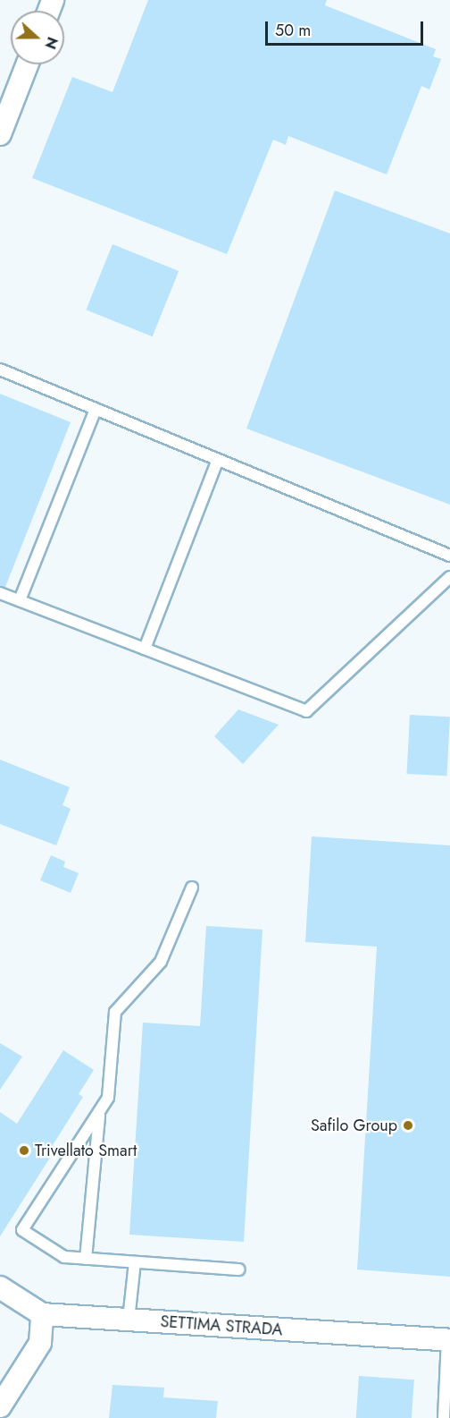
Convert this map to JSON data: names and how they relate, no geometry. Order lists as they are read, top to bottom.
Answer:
{
  "streets": {
    "street": ["SETTIMA STRADA"]
  },
  "places": ["Safilo Group", "Trivellato Smart"],
  "scale_bar": "50 m",
  "north": "right"
}
